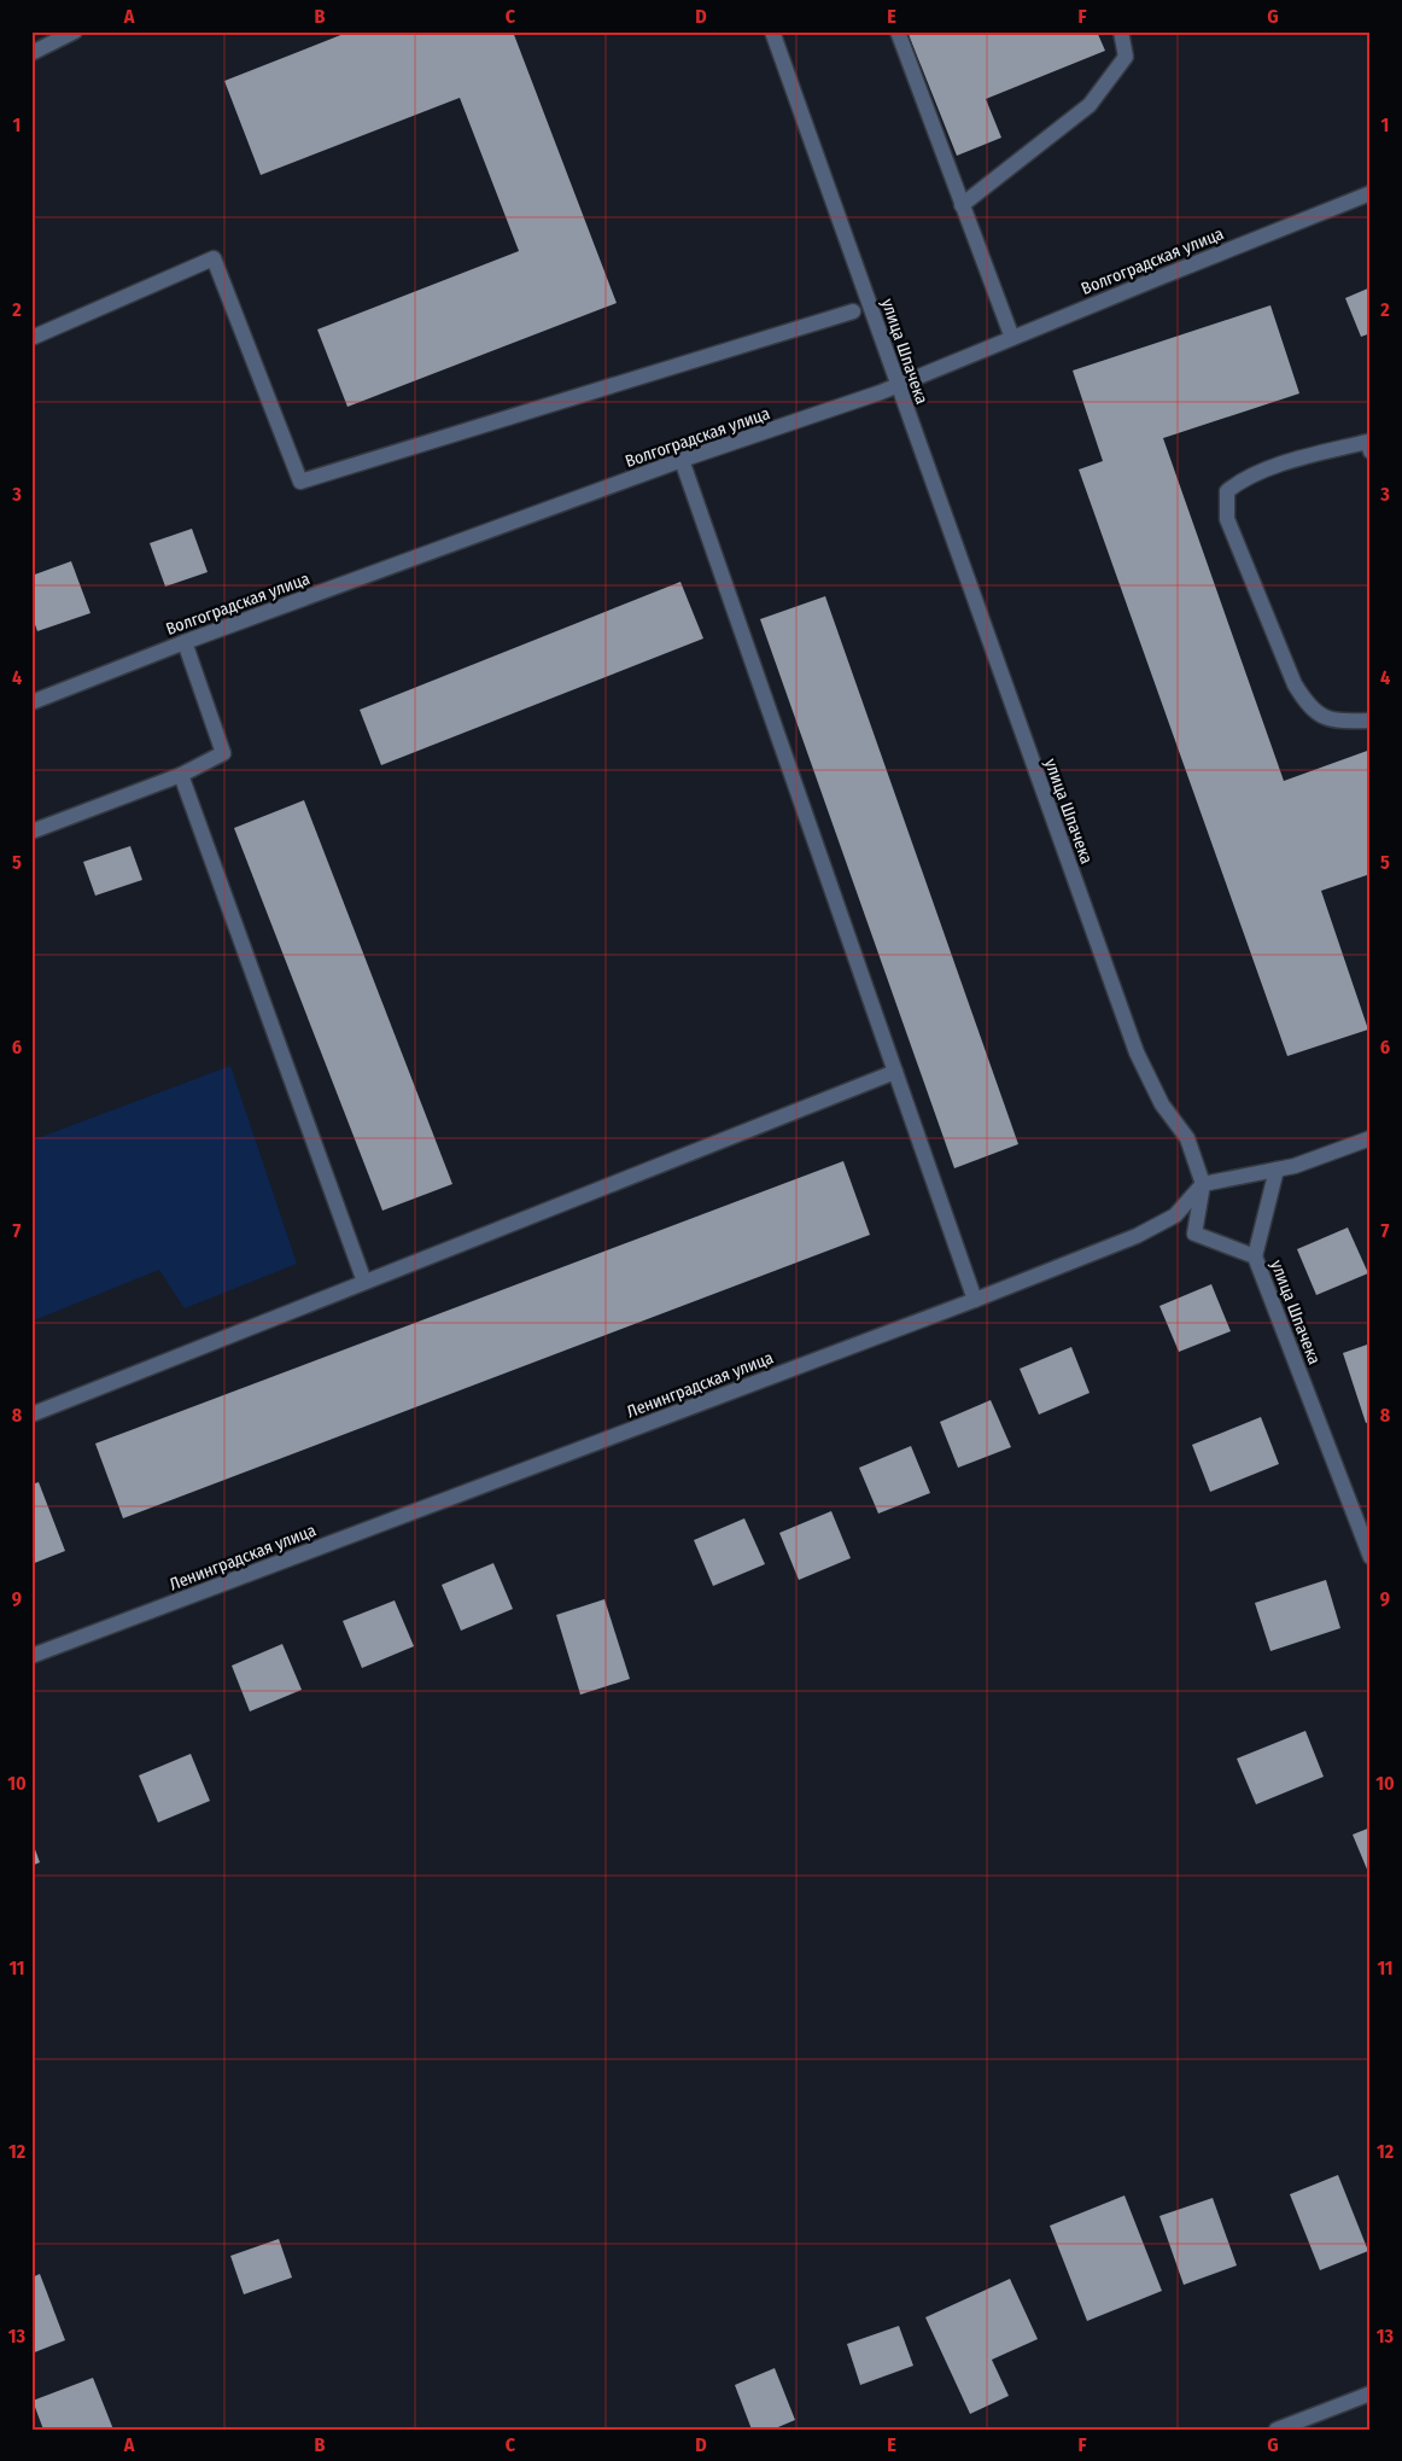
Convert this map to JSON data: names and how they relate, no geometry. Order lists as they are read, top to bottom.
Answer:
{
  "streets": {
    "street": ["Волгоградская улица", "улица Шпачека", "Ленинградская улица"]
  },
  "crossings": [
    ["Волгоградская улица", "улица Шпачека"],
    ["улица Шпачека", "Ленинградская улица"]
  ],
  "grid": {
    "columns": [
      "A",
      "B",
      "C",
      "D",
      "E",
      "F",
      "G"
    ],
    "rows": [
      "1",
      "2",
      "3",
      "4",
      "5",
      "6",
      "7",
      "8",
      "9",
      "10",
      "11",
      "12",
      "13"
    ]
  }
}
